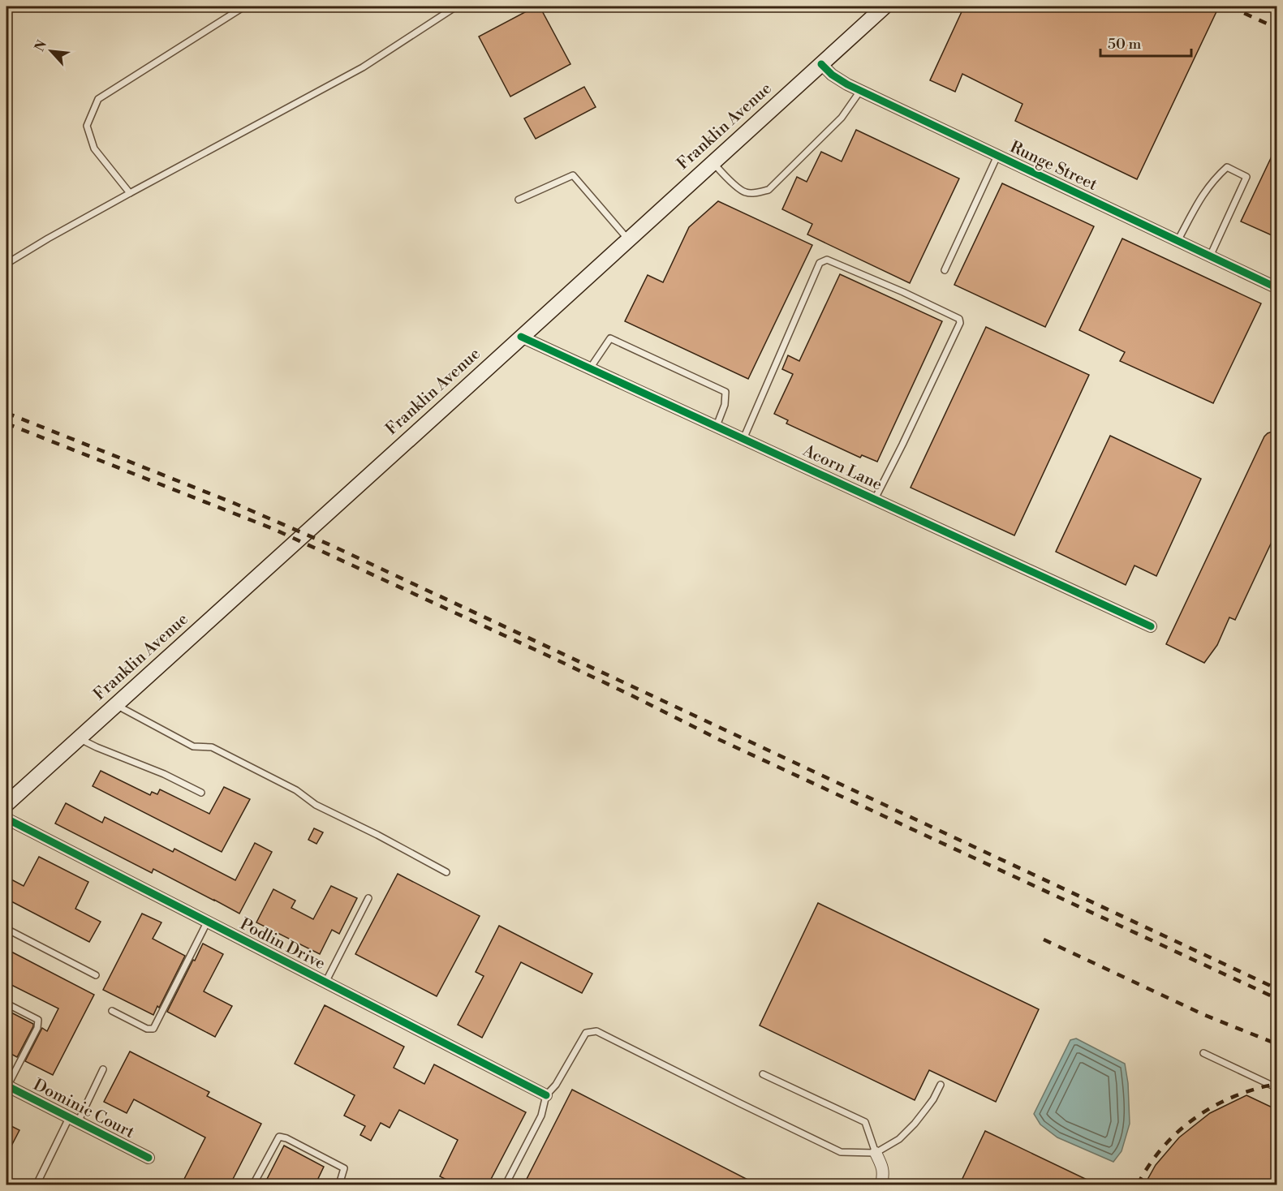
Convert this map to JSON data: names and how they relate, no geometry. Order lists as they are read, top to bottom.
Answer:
{
  "streets": {
    "main road": ["Franklin Avenue"],
    "street": [
      "Runge Street",
      "Acorn Lane",
      "Podlin Drive",
      "Dominic Court"
    ]
  },
  "crossings": [
    ["Franklin Avenue", "Runge Street"],
    ["Franklin Avenue", "Acorn Lane"]
  ],
  "scale_bar": "50 m",
  "north": "top left"
}
